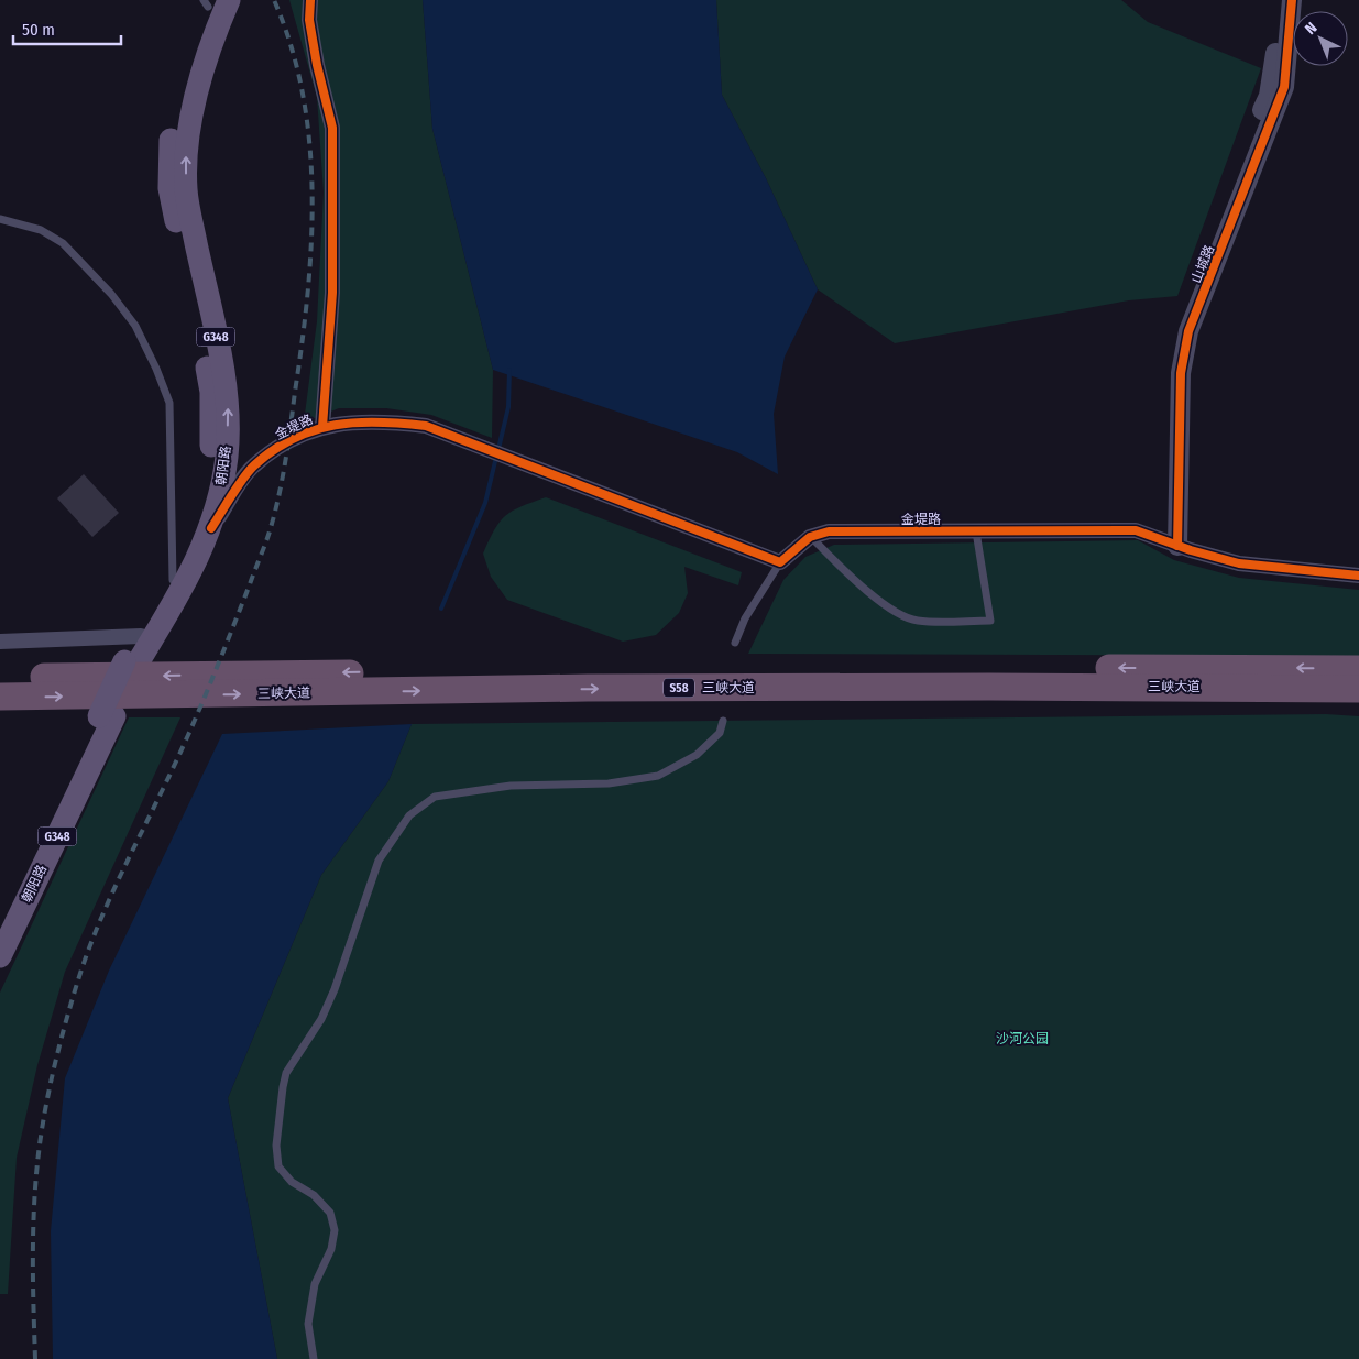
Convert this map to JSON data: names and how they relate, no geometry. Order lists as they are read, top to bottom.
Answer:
{
  "streets": {
    "highway": ["三峡大道", "S58"],
    "main road": ["G348", "朝阳路"],
    "street": ["山城路", "金堤路"]
  },
  "crossings": [
    ["山城路", "金堤路"],
    ["金堤路", "朝阳路"]
  ],
  "parks": ["沙河公园"],
  "scale_bar": "50 m",
  "north": "top left"
}
